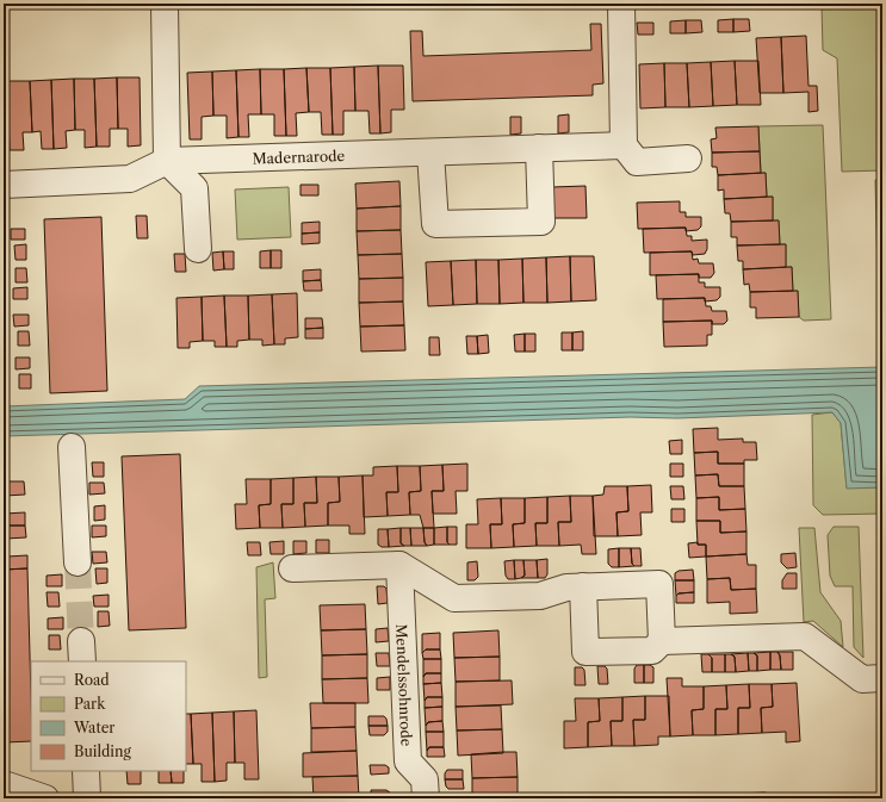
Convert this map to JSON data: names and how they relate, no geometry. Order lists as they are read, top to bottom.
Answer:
{
  "streets": {
    "street": ["Madernarode", "Mendelssohnrode"]
  },
  "legend": [
    "Road",
    "Park",
    "Water",
    "Building"
  ]
}
